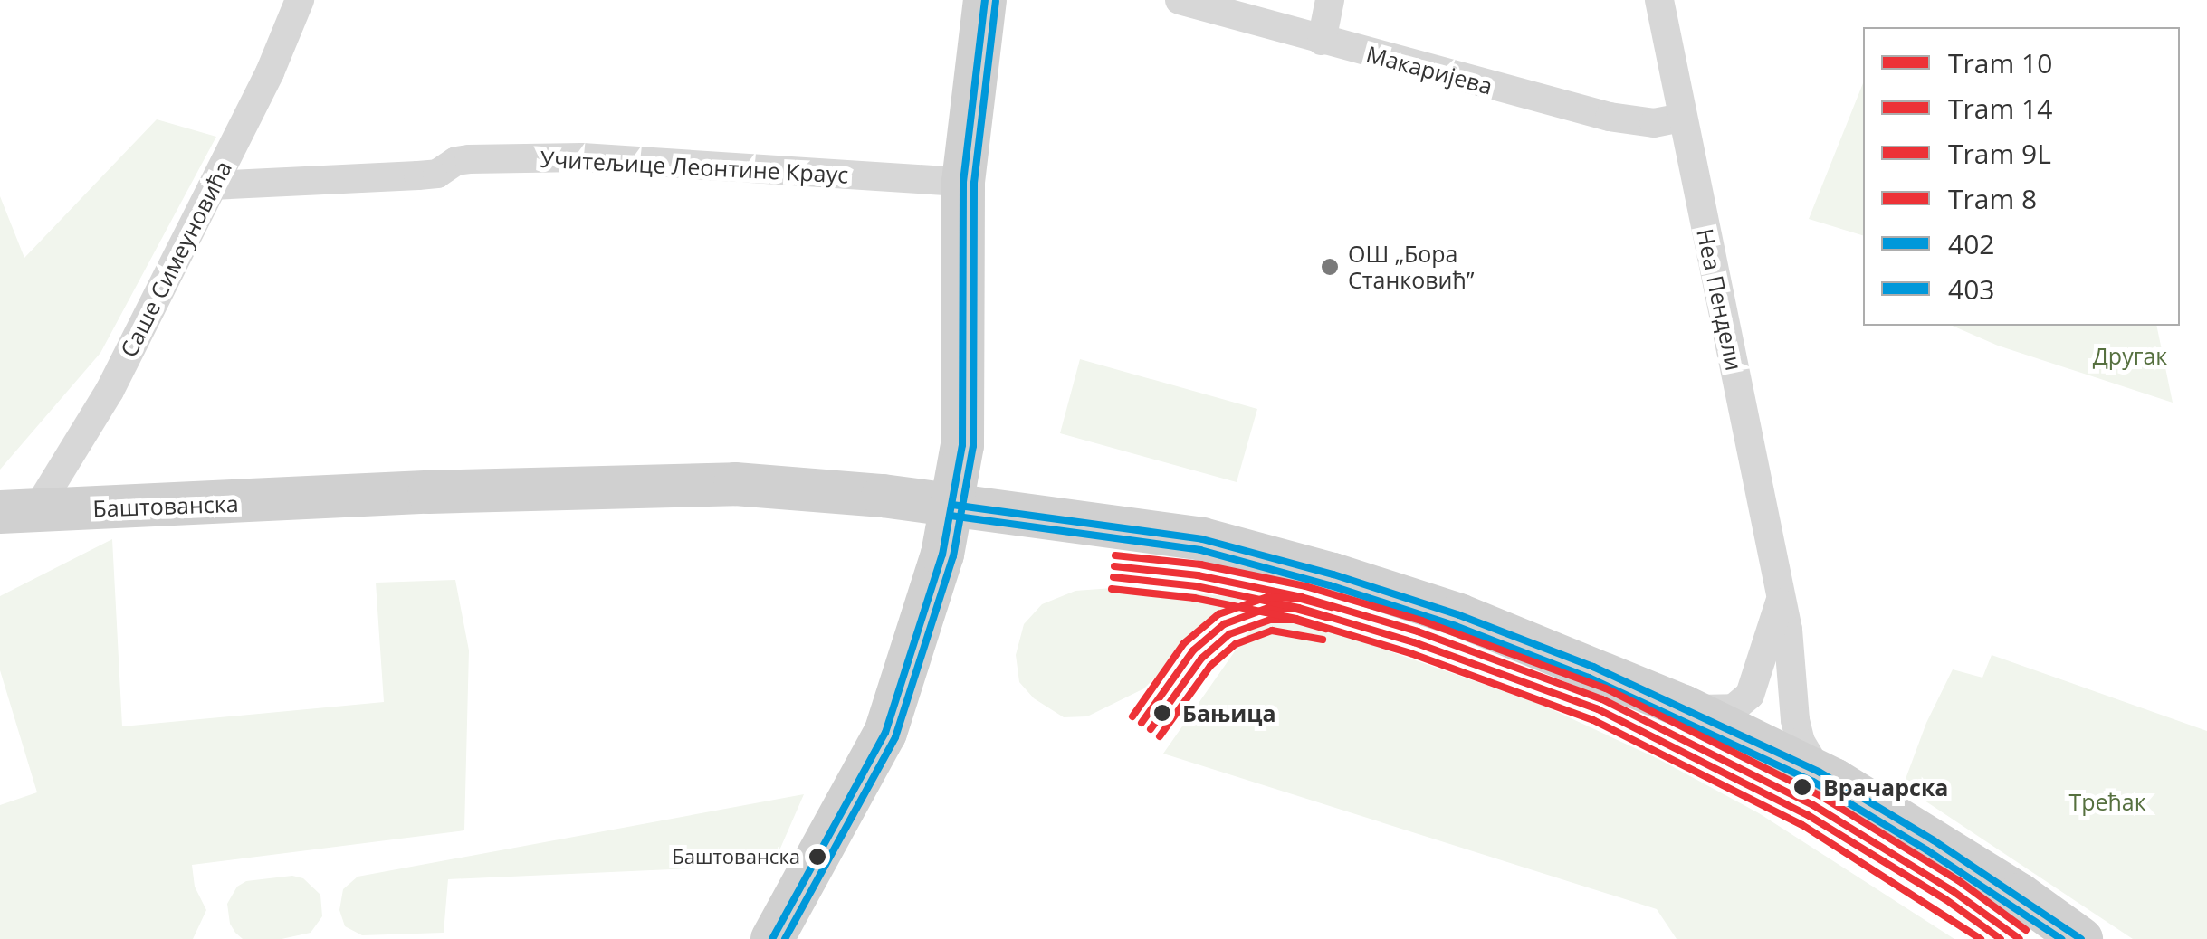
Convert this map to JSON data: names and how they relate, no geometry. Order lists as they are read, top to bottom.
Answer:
{
  "streets": {
    "street": [
      "Макаријева",
      "Учитељице Леонтине Краус",
      "Саше Симеуновића",
      "Неа Пендели",
      "Баштованска"
    ]
  },
  "crossings": [
    ["Макаријева", "Неа Пендели"],
    ["Учитељице Леонтине Краус", "Саше Симеуновића"],
    ["Саше Симеуновића", "Баштованска"],
    ["Неа Пендели", "Баштованска"]
  ],
  "parks": ["Другак", "Трећак"],
  "places": [
    "ОШ „Бора Станковић”",
    "Бањица",
    "Врачарска",
    "Баштованска"
  ],
  "lines": [
    "transit line 402",
    "transit line 403",
    "tram line 9L",
    "tram line 10",
    "tram line 14",
    "tram line 8"
  ],
  "legend": [
    "Tram 10",
    "Tram 14",
    "Tram 9L",
    "Tram 8",
    "402",
    "403"
  ]
}
